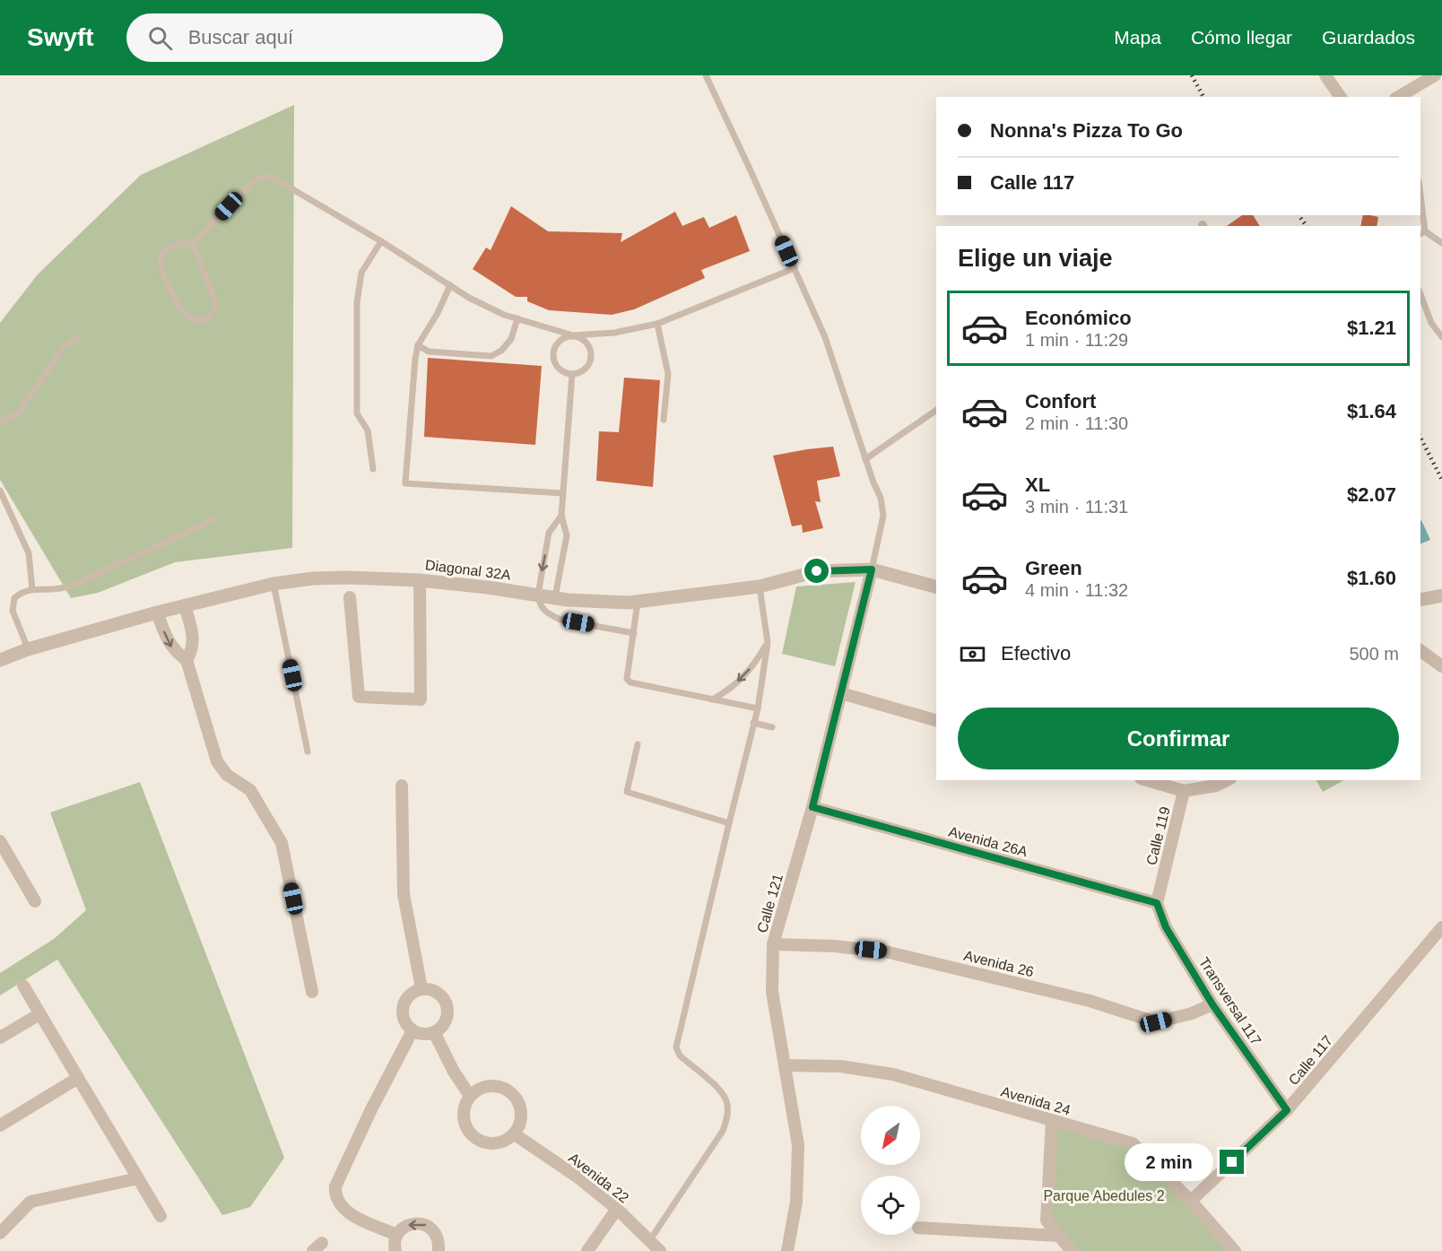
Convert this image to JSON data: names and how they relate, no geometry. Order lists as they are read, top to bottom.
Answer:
{
  "streets": {
    "street": [
      "Diagonal 32A",
      "Calle 119",
      "Avenida 26A",
      "Calle 121",
      "Avenida 26",
      "Transversal 117",
      "Calle 117",
      "Avenida 24",
      "Avenida 22"
    ]
  },
  "crossings": [
    ["Diagonal 32A", "Calle 121"],
    ["Calle 119", "Avenida 26A"],
    ["Calle 119", "Transversal 117"],
    ["Avenida 26A", "Calle 121"],
    ["Avenida 26A", "Transversal 117"],
    ["Calle 121", "Avenida 26"],
    ["Calle 121", "Avenida 24"],
    ["Avenida 26", "Transversal 117"],
    ["Transversal 117", "Calle 117"],
    ["Calle 117", "Avenida 24"]
  ],
  "parks": ["Parque Abedules 2"],
  "north": "bottom left",
  "page": {
    "header": "Swyft",
    "search": "Buscar aquí",
    "nav": ["Mapa", "Cómo llegar", "Guardados"],
    "banner": ["Nonna's Pizza To Go", "Calle 117"],
    "heading": "Elige un viaje",
    "list": [
      {
        "name": "Económico",
        "note": "1 min · 11:29",
        "value": "$1.21"
      },
      {
        "name": "Confort",
        "note": "2 min · 11:30",
        "value": "$1.64"
      },
      {
        "name": "XL",
        "note": "3 min · 11:31",
        "value": "$2.07"
      },
      {
        "name": "Green",
        "note": "4 min · 11:32",
        "value": "$1.60"
      }
    ],
    "pay": ["Efectivo", "500 m"],
    "buttons": "Confirmar",
    "bubble": "2 min"
  }
}
